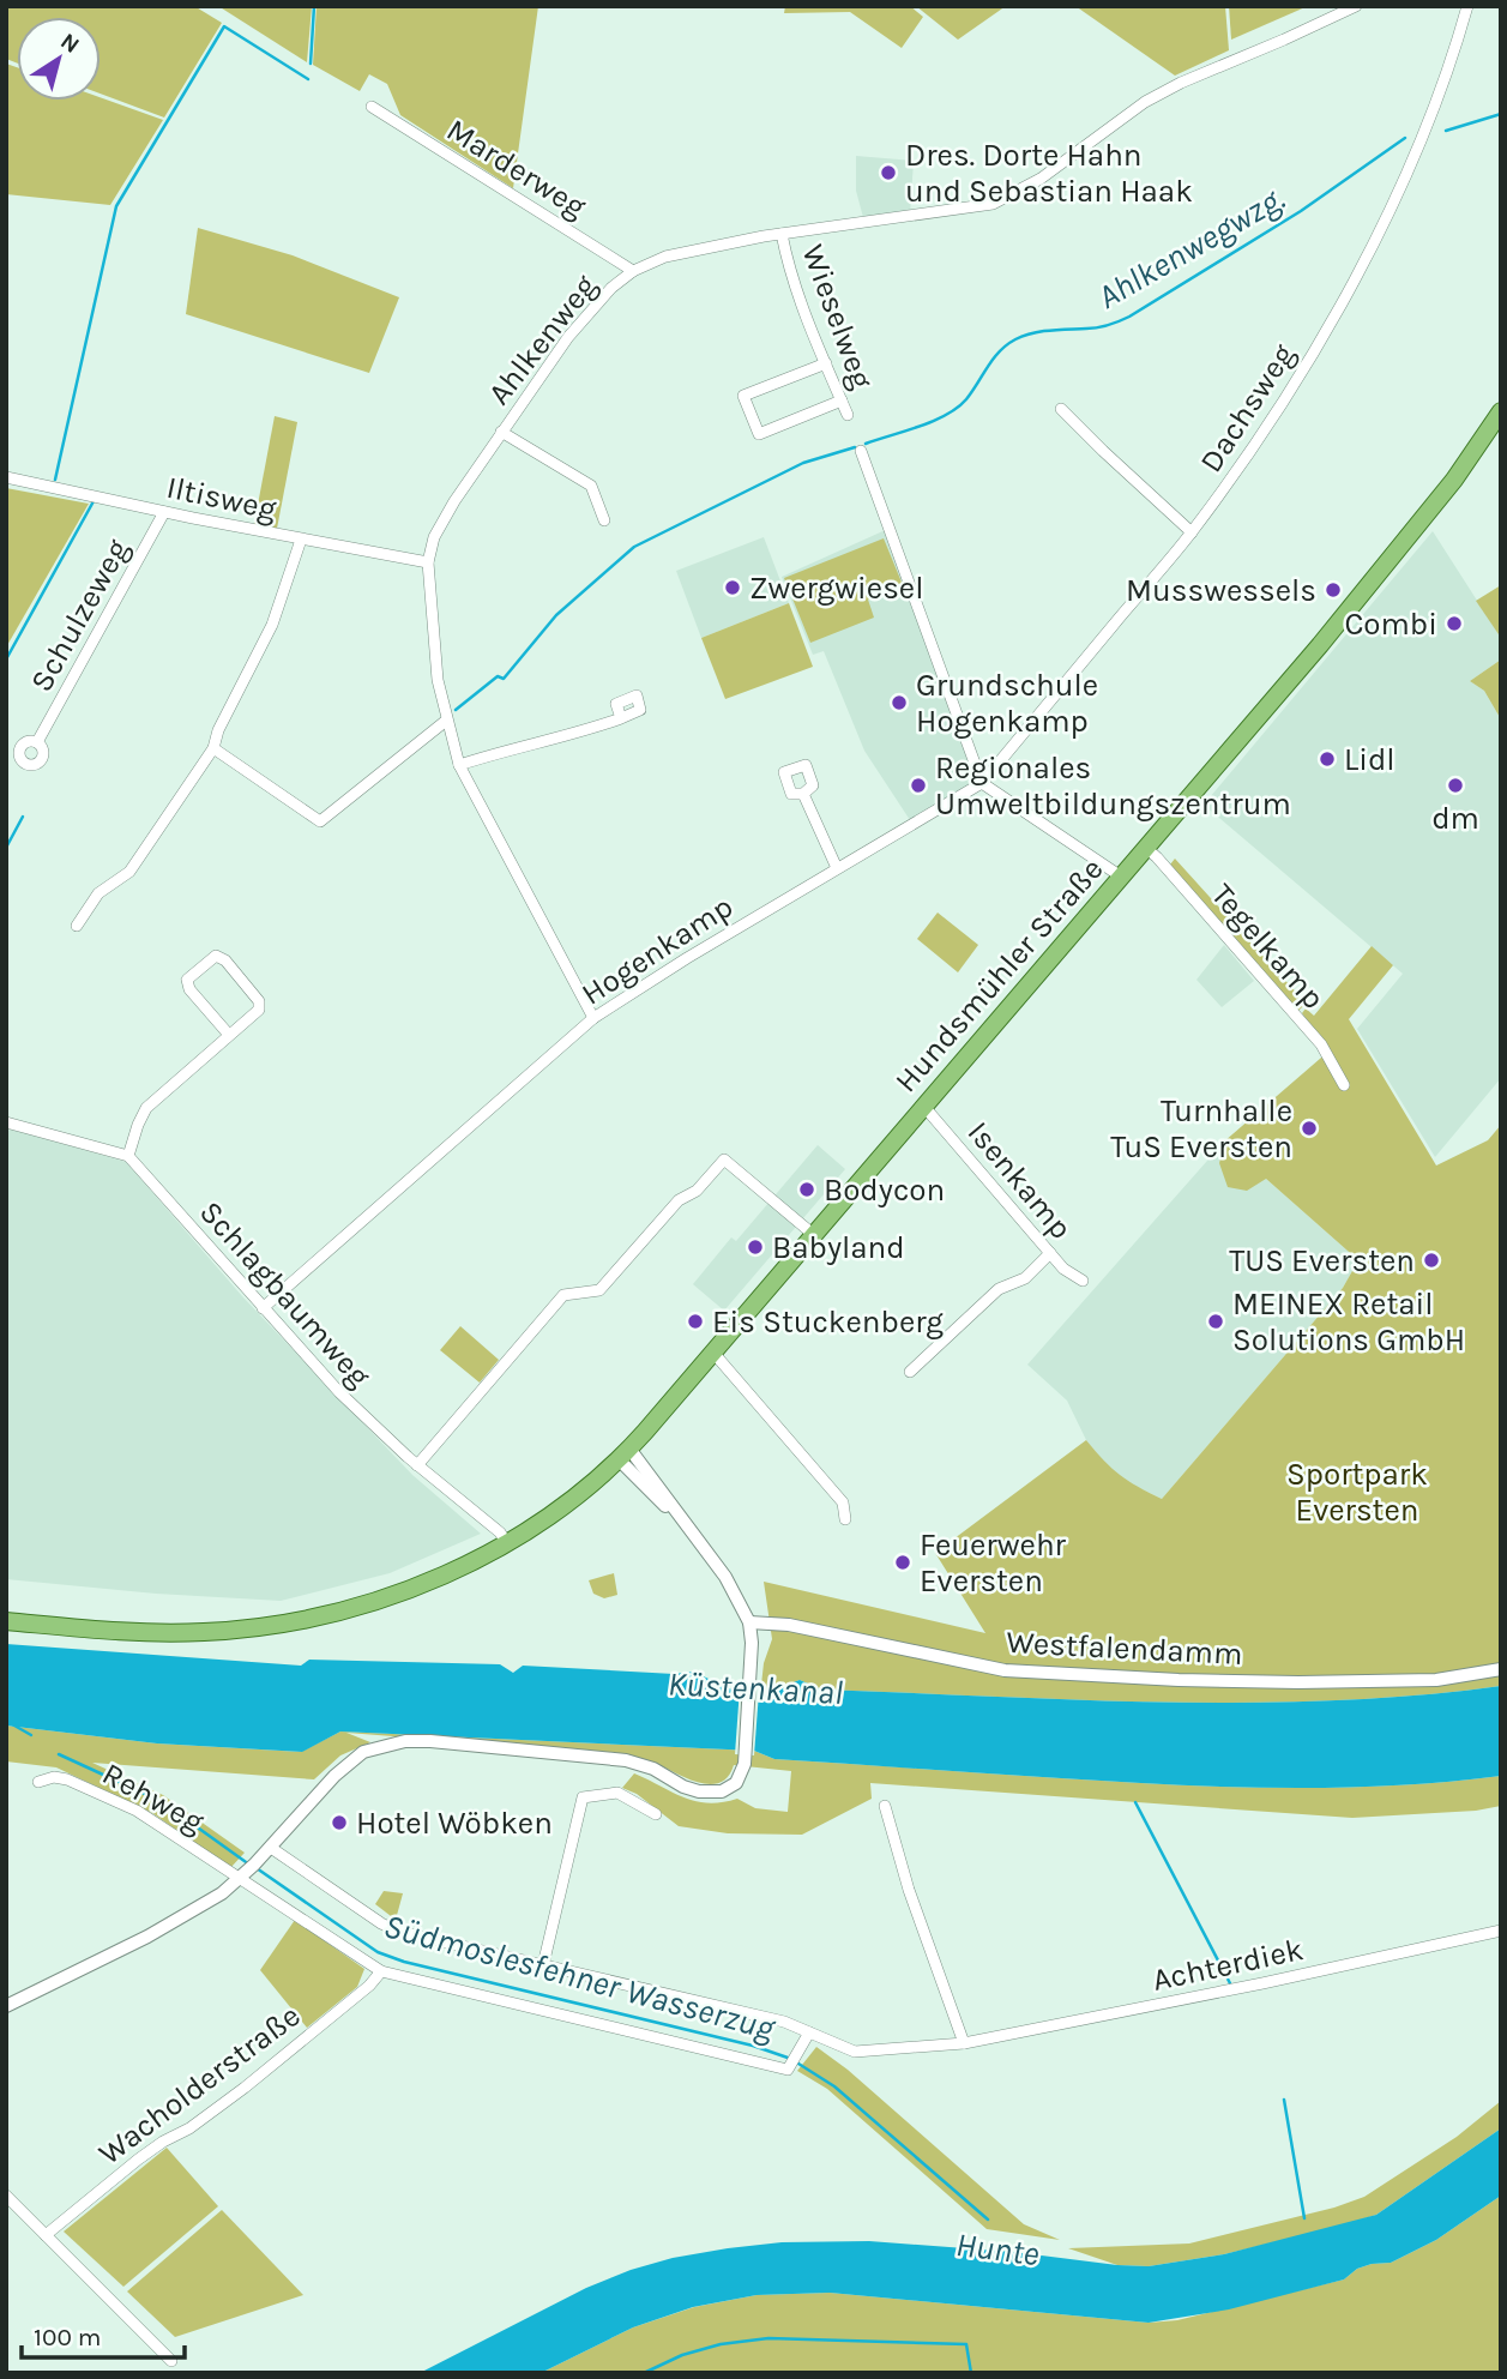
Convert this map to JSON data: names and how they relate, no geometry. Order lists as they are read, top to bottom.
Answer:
{
  "streets": {
    "main road": ["Hundsmühler Straße"],
    "street": [
      "Marderweg",
      "Wieselweg",
      "Ahlkenweg",
      "Dachsweg",
      "Iltisweg",
      "Schulzeweg",
      "Tegelkamp",
      "Hogenkamp",
      "Isenkamp",
      "Schlagbaumweg",
      "Westfalendamm",
      "Rehweg",
      "Achterdiek",
      "Wacholderstraße"
    ]
  },
  "crossings": [
    ["Marderweg", "Ahlkenweg"],
    ["Wieselweg", "Ahlkenweg"],
    ["Ahlkenweg", "Iltisweg"],
    ["Ahlkenweg", "Hogenkamp"],
    ["Dachsweg", "Hogenkamp"],
    ["Iltisweg", "Schulzeweg"],
    ["Tegelkamp", "Hundsmühler Straße"],
    ["Hogenkamp", "Schlagbaumweg"],
    ["Hundsmühler Straße", "Isenkamp"],
    ["Hundsmühler Straße", "Schlagbaumweg"],
    ["Rehweg", "Wacholderstraße"]
  ],
  "water": [
    "Ahlkenwegwzg.",
    "Küstenkanal",
    "Südmoslesfehner Wasserzug",
    "Hunte"
  ],
  "parks": ["Sportpark Eversten"],
  "places": [
    "Dres. Dorte Hahn und Sebastian Haak",
    "Zwergwiesel",
    "Musswessels",
    "Combi",
    "Grundschule Hogenkamp",
    "Lidl",
    "Regionales Umweltbildungszentrum",
    "dm",
    "Turnhalle TuS Eversten",
    "Bodycon",
    "Babyland",
    "TUS Eversten",
    "Eis Stuckenberg",
    "MEINEX Retail Solutions GmbH",
    "Feuerwehr Eversten",
    "Hotel Wöbken"
  ],
  "scale_bar": "100 m",
  "north": "top right"
}
